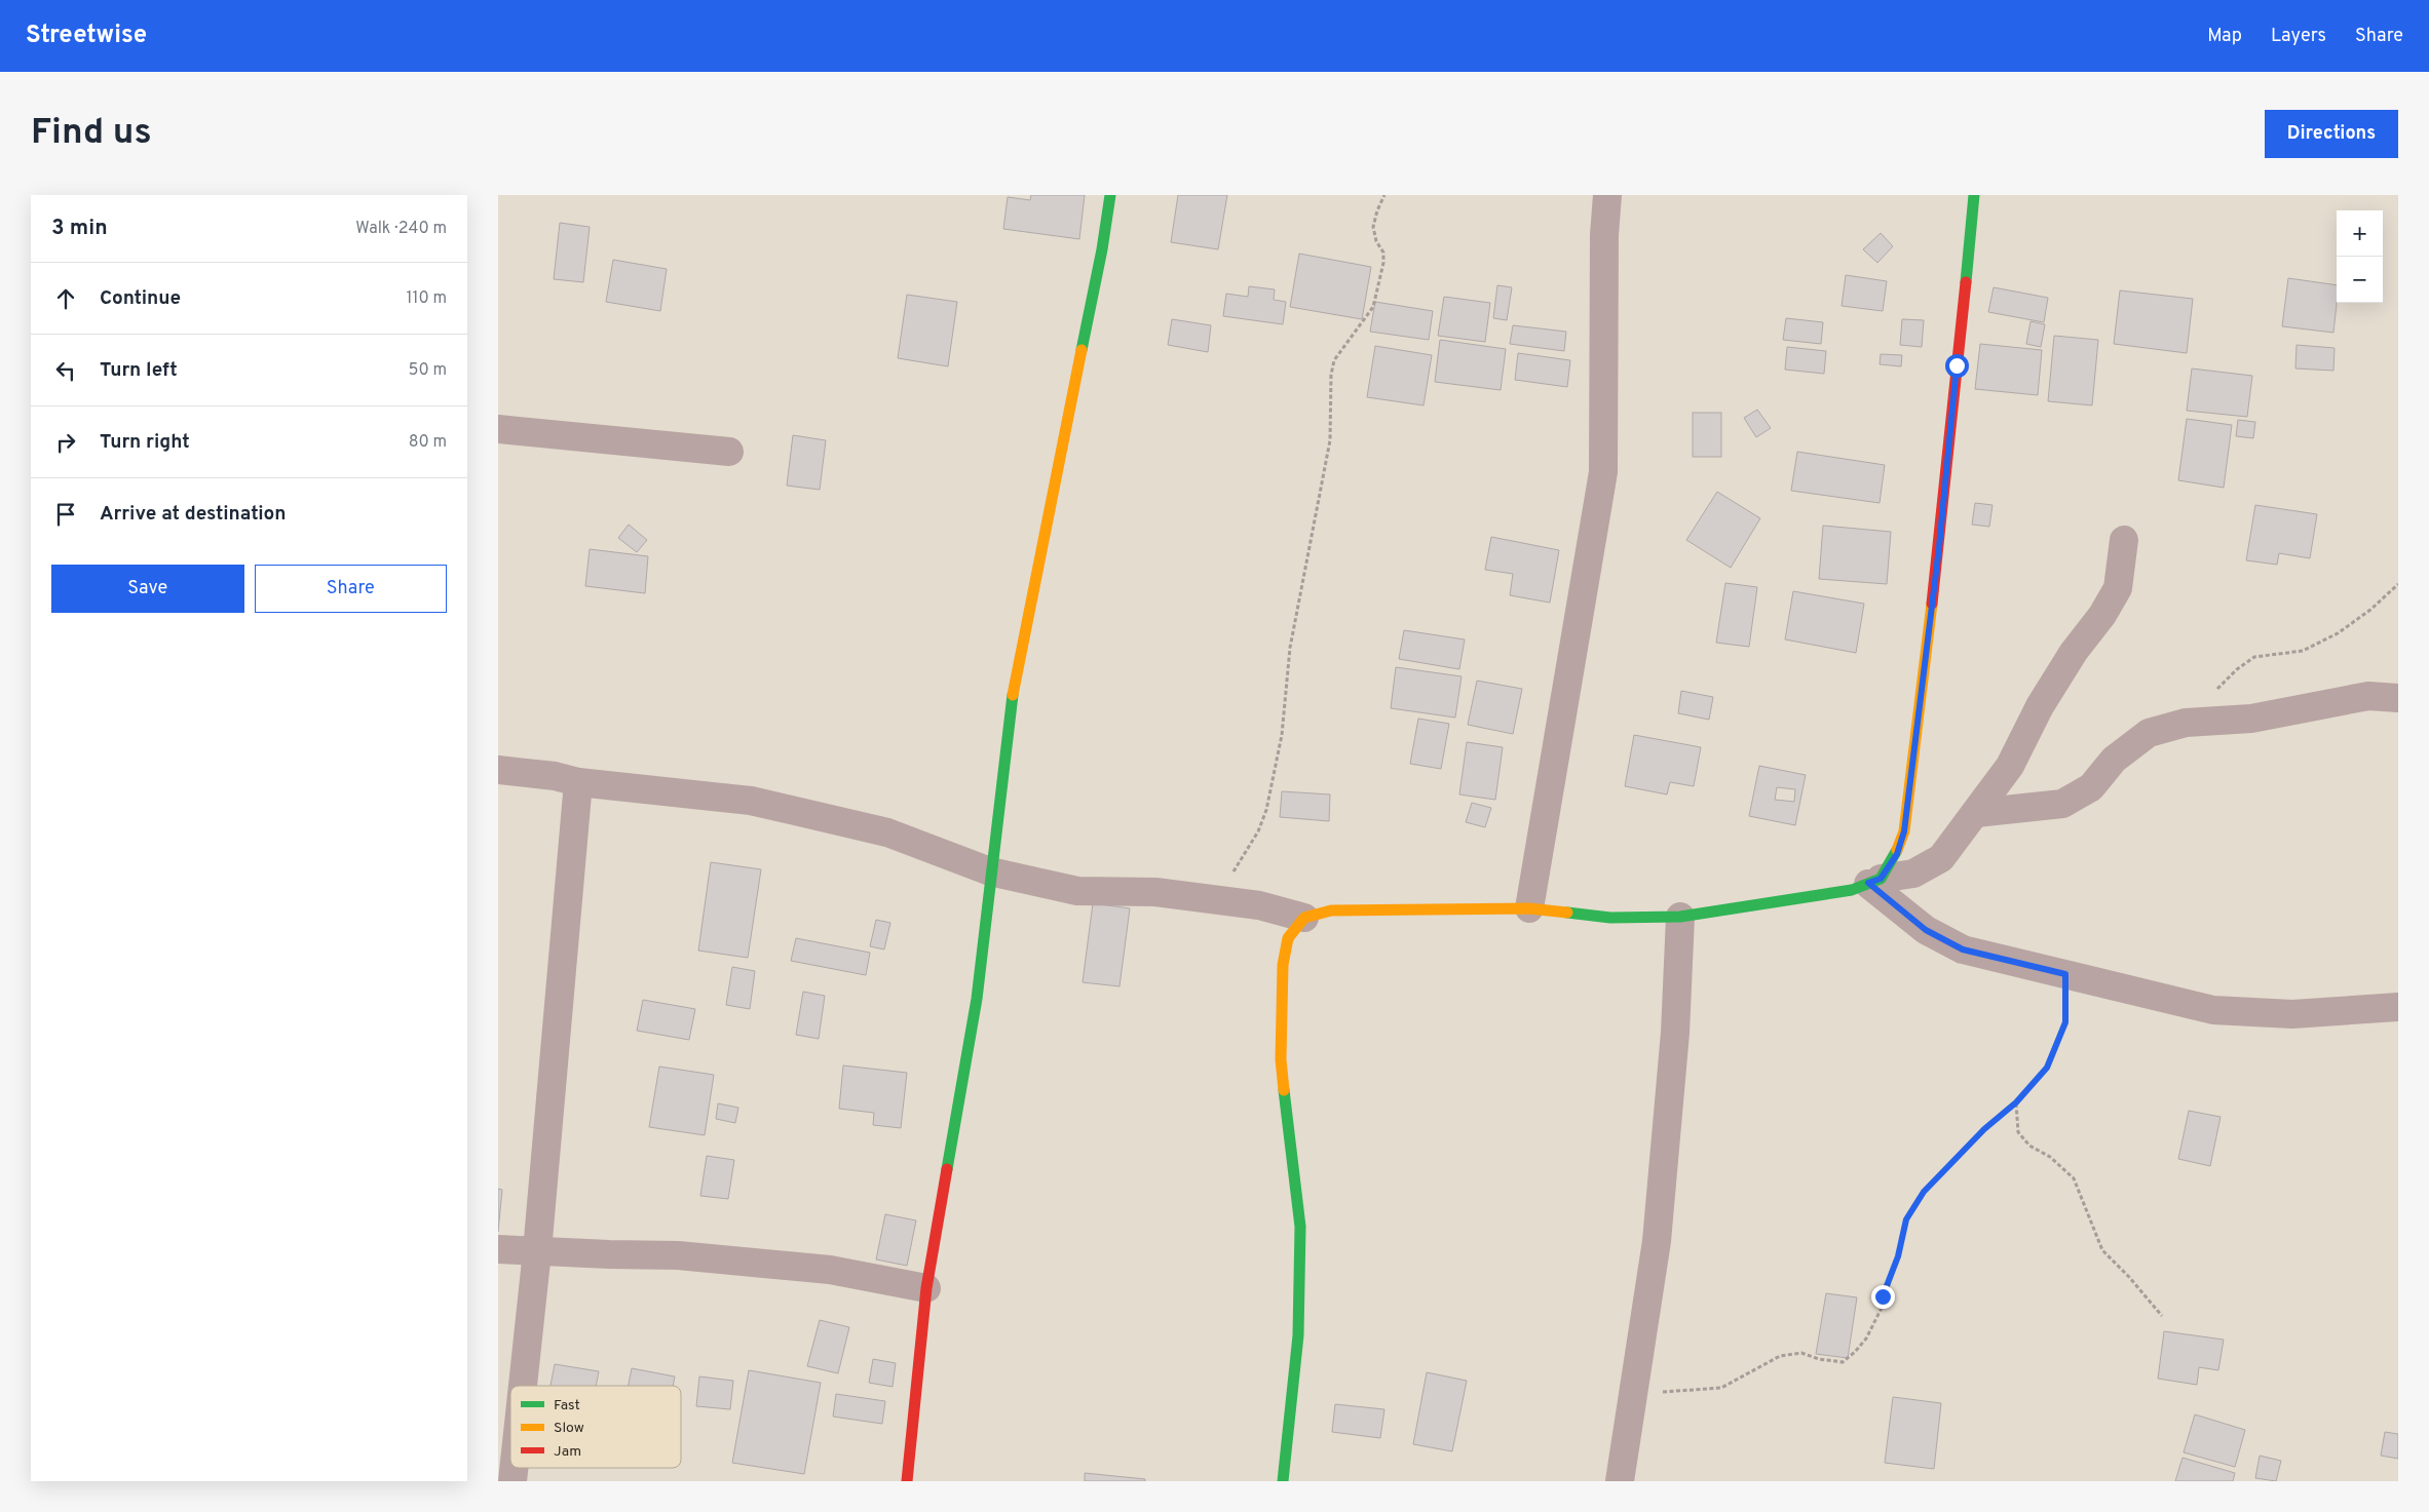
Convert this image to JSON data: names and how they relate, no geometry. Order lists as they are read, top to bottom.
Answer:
{
  "legend": ["Fast", "Slow", "Jam"],
  "page": {
    "header": "Streetwise",
    "nav": ["Map", "Layers", "Share"],
    "buttons": [
      "Directions",
      ["Save", "Share"]
    ],
    "title": "Find us",
    "heading": ["3 min", "Walk · 240 m"],
    "map_buttons": ["+", "−"],
    "list": [
      ["Continue", "110 m"],
      ["Turn left", "50 m"],
      ["Turn right", "80 m"],
      "Arrive at destination"
    ]
  }
}
